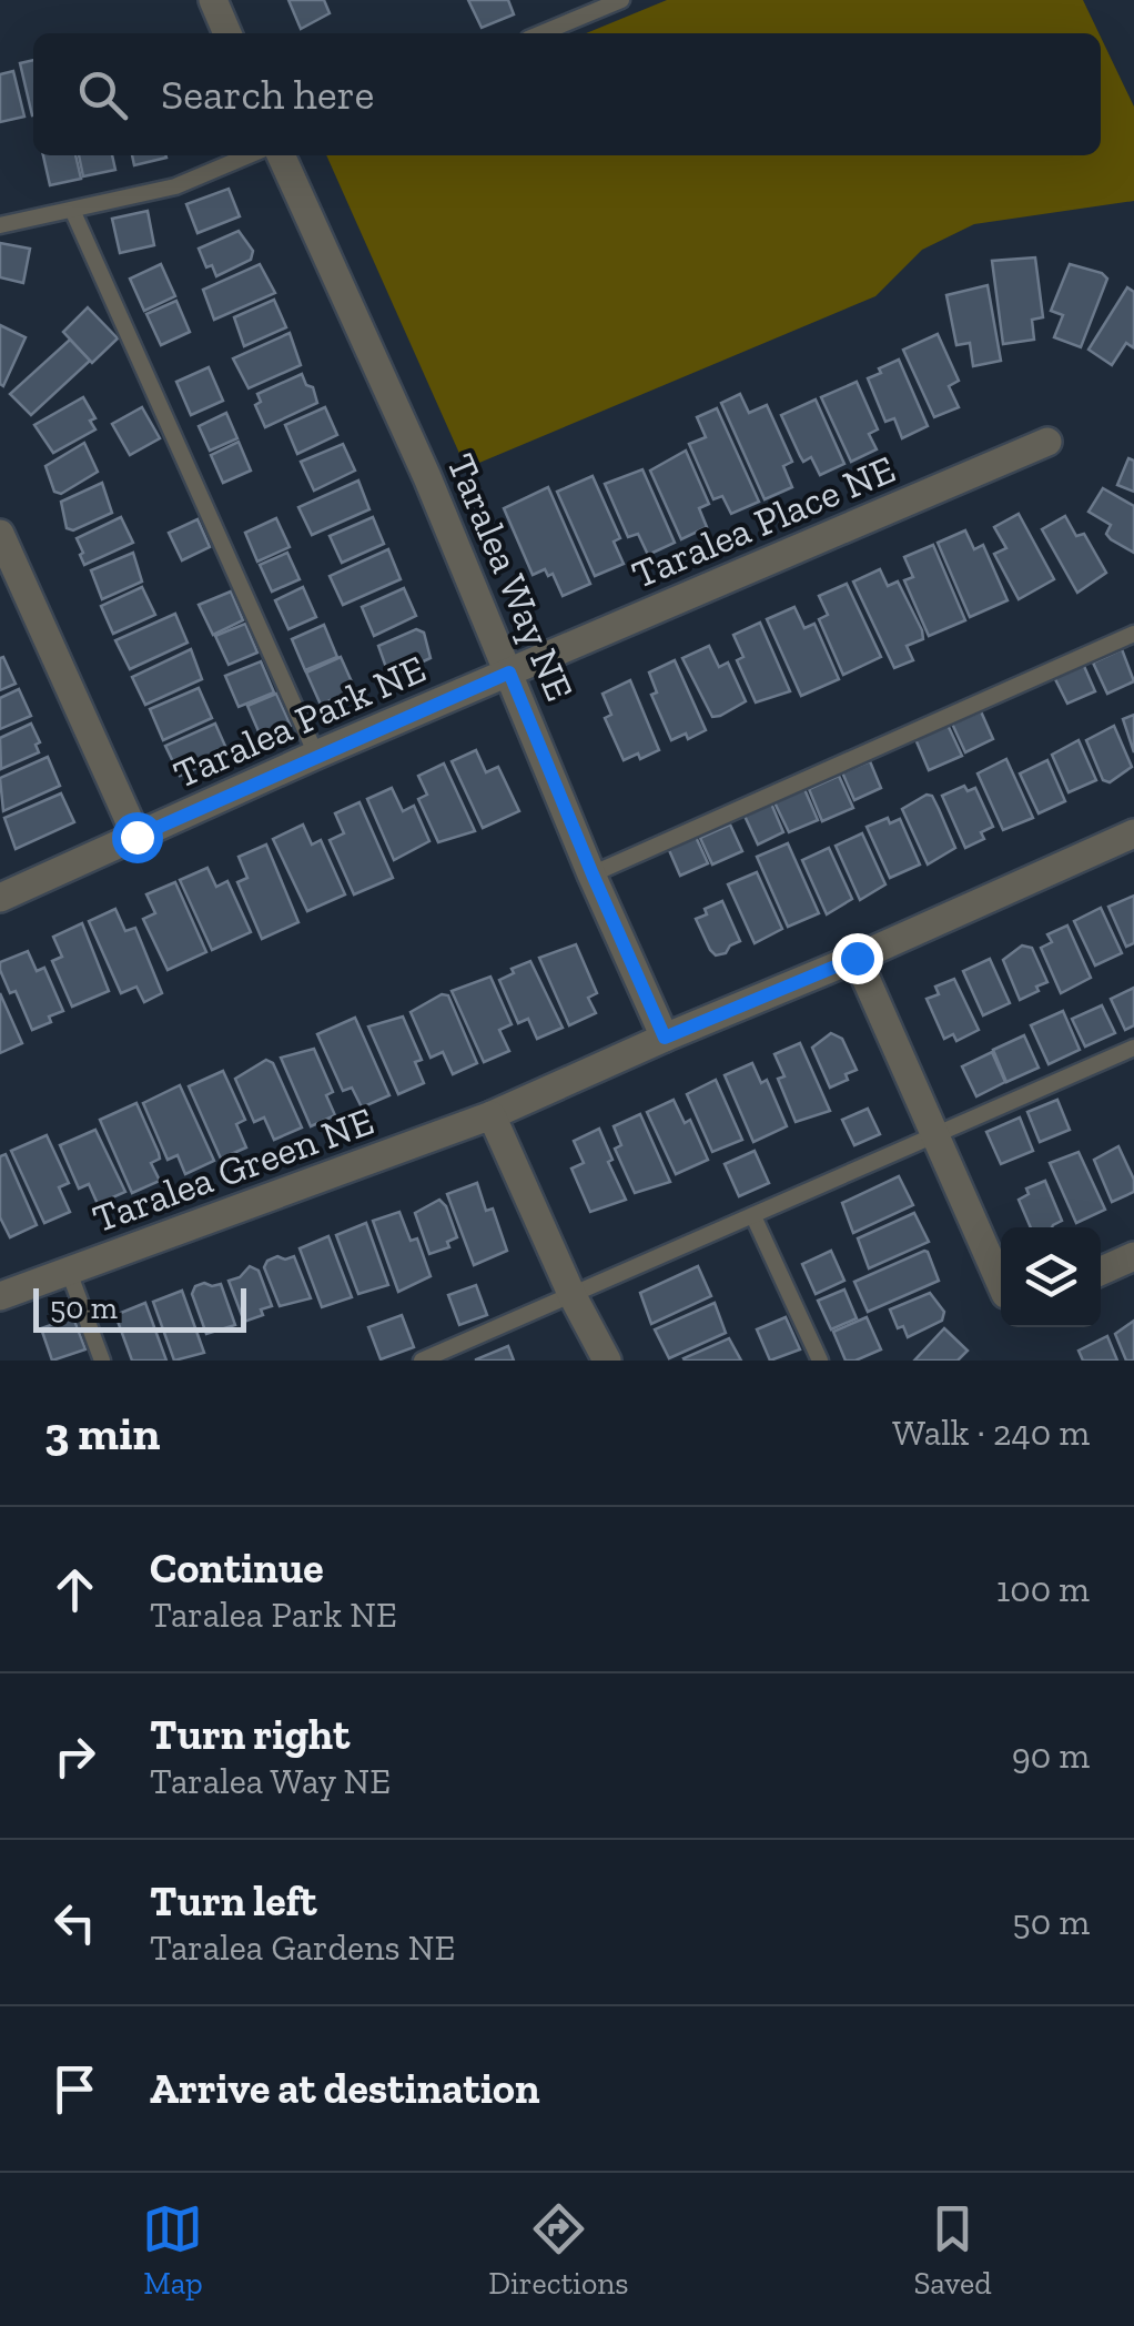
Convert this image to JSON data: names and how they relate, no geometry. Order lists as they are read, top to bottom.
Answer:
{
  "streets": {
    "street": [
      "Taralea Place NE",
      "Taralea Way NE",
      "Taralea Park NE",
      "Taralea Green NE"
    ]
  },
  "crossings": [
    ["Taralea Place NE", "Taralea Way NE"],
    ["Taralea Place NE", "Taralea Park NE"],
    ["Taralea Way NE", "Taralea Park NE"],
    ["Taralea Way NE", "Taralea Green NE"]
  ],
  "scale_bar": "50 m",
  "page": {
    "search": "Search here",
    "scale": "50 m",
    "heading": ["3 min", "Walk · 240 m"],
    "list": [
      ["Continue", "Taralea Park NE", "100 m"],
      ["Turn right", "Taralea Way NE", "90 m"],
      ["Turn left", "Taralea Gardens NE", "50 m"],
      "Arrive at destination"
    ],
    "nav": ["Map", "Directions", "Saved"]
  }
}
